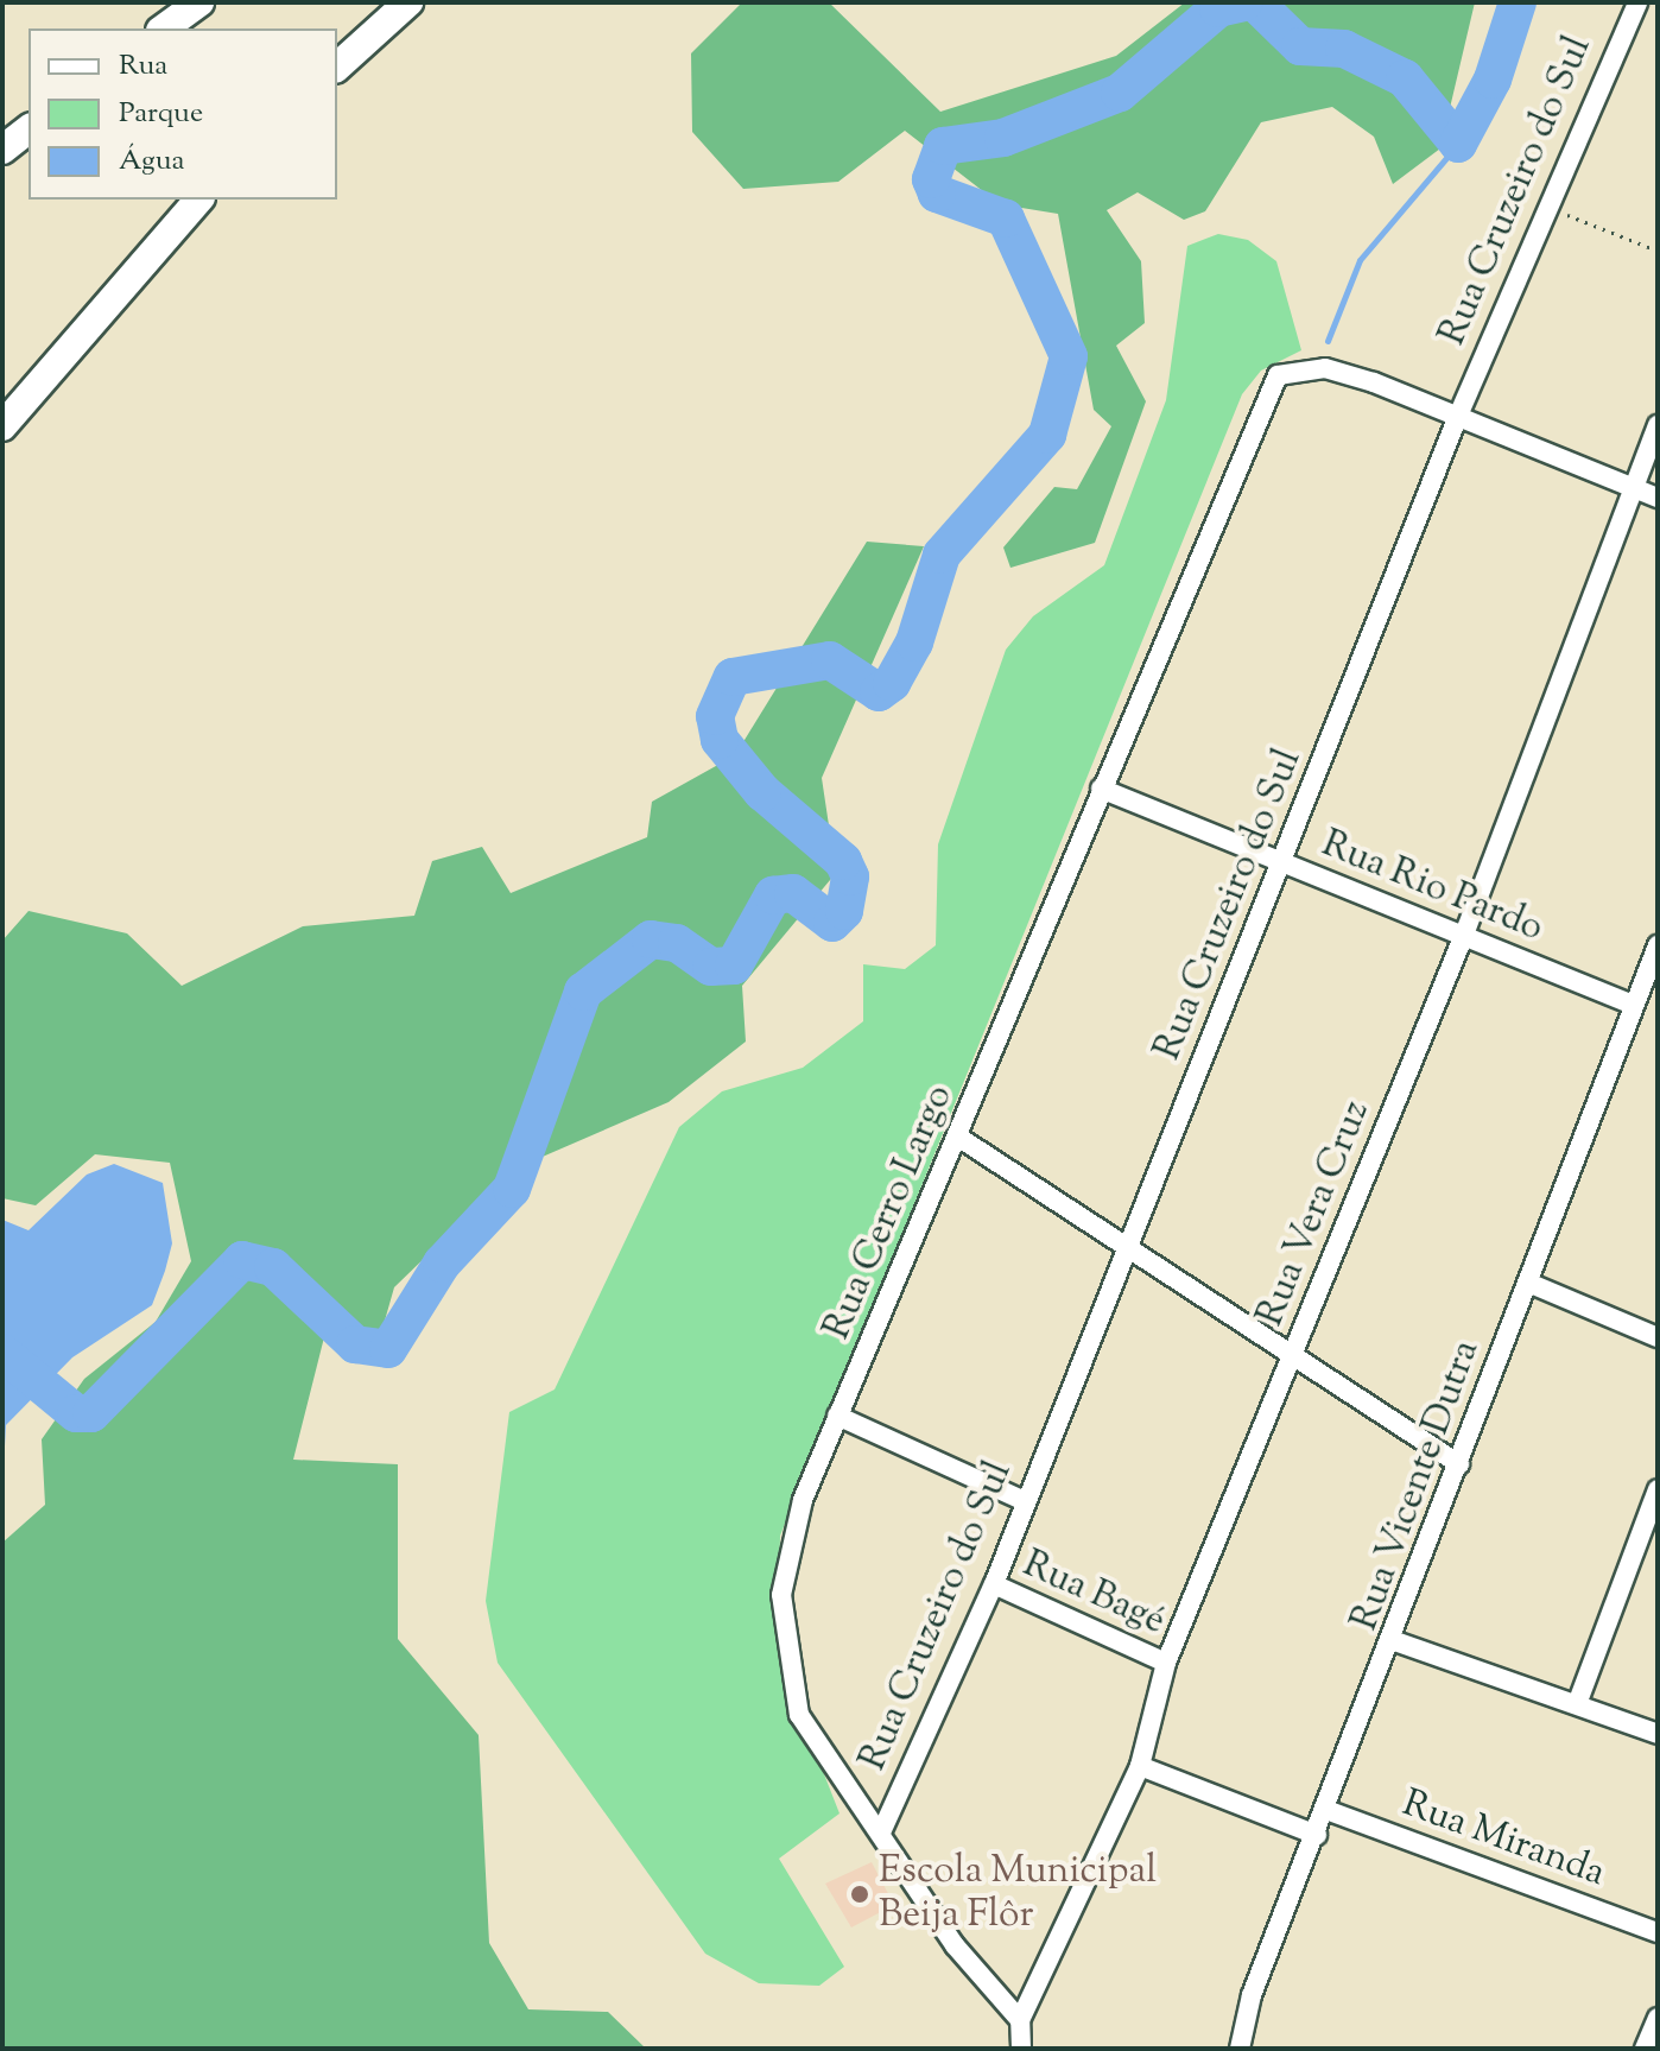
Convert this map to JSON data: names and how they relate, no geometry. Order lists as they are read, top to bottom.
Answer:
{
  "streets": {
    "street": [
      "Rua Cruzeiro do Sul",
      "Rua Rio Pardo",
      "Rua Cerro Largo",
      "Rua Vera Cruz",
      "Rua Vicente Dutra",
      "Rua Bagé",
      "Rua Miranda"
    ]
  },
  "crossings": [
    ["Rua Cruzeiro do Sul", "Rua Rio Pardo"],
    ["Rua Cruzeiro do Sul", "Rua Cerro Largo"],
    ["Rua Cruzeiro do Sul", "Rua Bagé"],
    ["Rua Rio Pardo", "Rua Cerro Largo"],
    ["Rua Rio Pardo", "Rua Vera Cruz"],
    ["Rua Rio Pardo", "Rua Vicente Dutra"],
    ["Rua Cerro Largo", "Rua Vera Cruz"],
    ["Rua Vera Cruz", "Rua Bagé"],
    ["Rua Vicente Dutra", "Rua Miranda"]
  ],
  "places": ["Escola Municipal Beija Flôr"],
  "legend": ["Rua", "Parque", "Água"]
}
